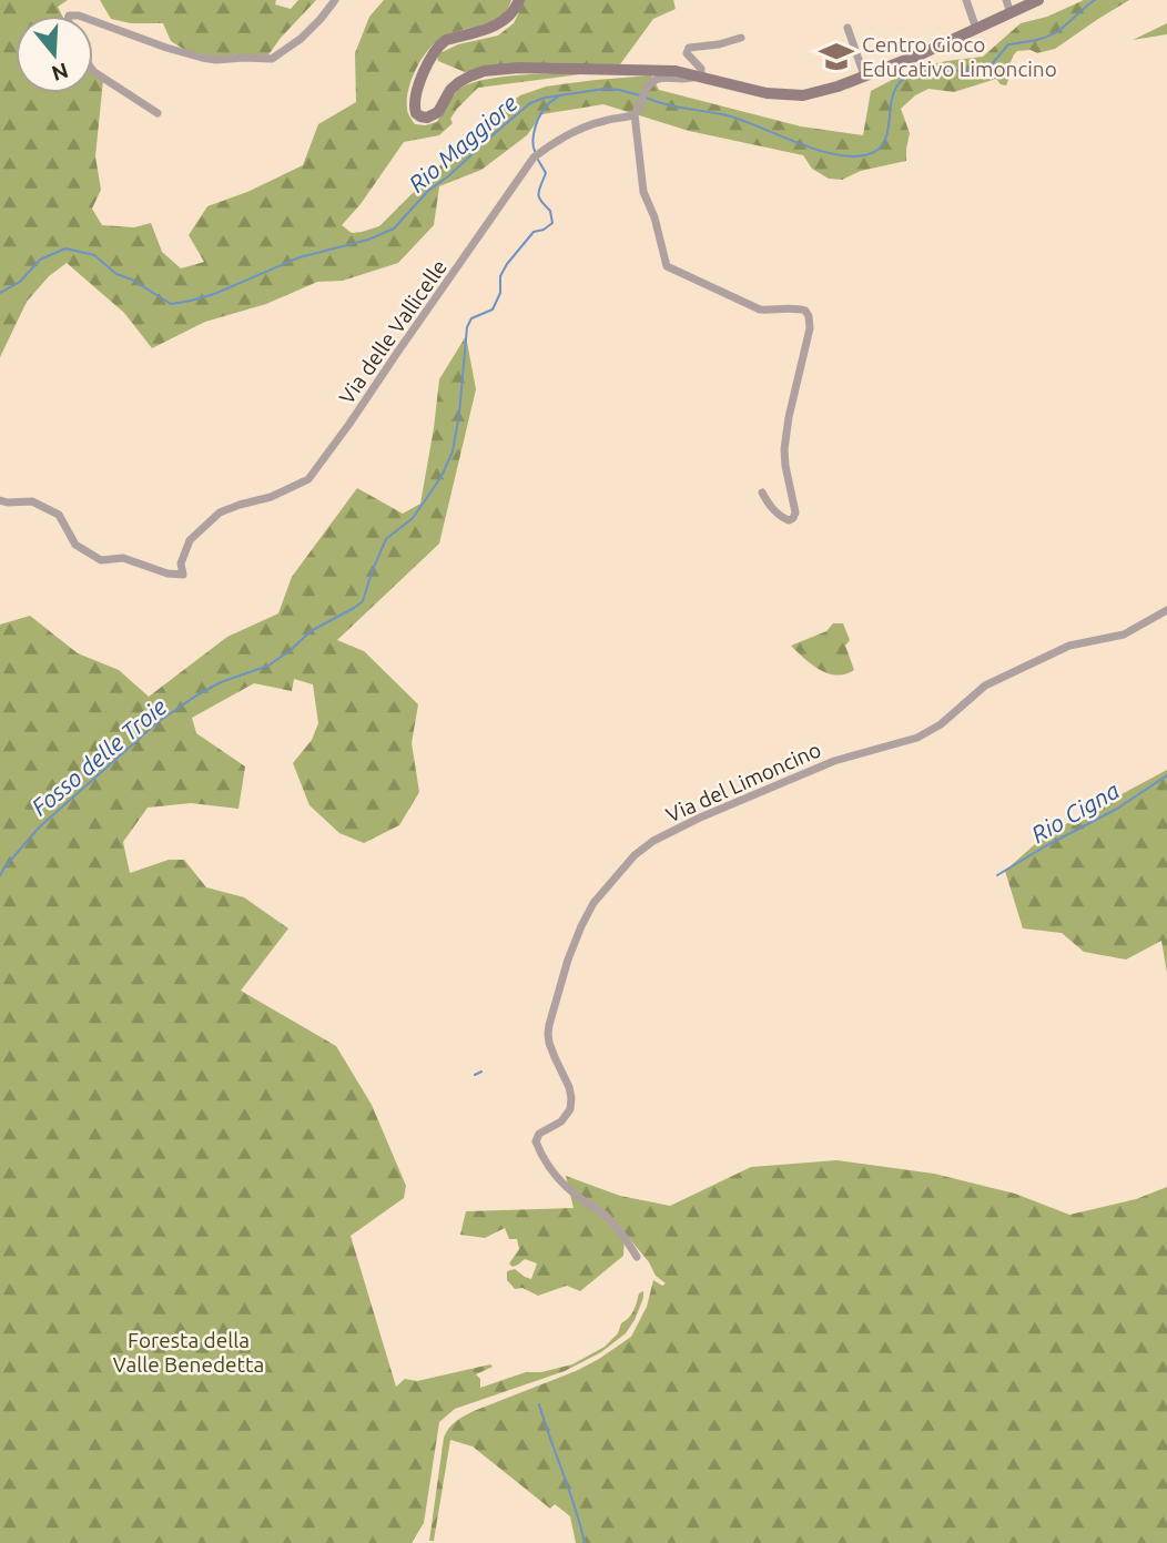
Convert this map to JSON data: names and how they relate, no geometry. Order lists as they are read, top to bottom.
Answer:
{
  "streets": {
    "street": ["Via delle Vallicelle", "Via del Limoncino"]
  },
  "water": ["Rio Maggiore", "Fosso delle Troie", "Rio Cigna"],
  "parks": ["Foresta della Valle Benedetta"],
  "places": {
    "school or university": ["Centro Gioco Educativo Limoncino"]
  },
  "north": "bottom"
}
